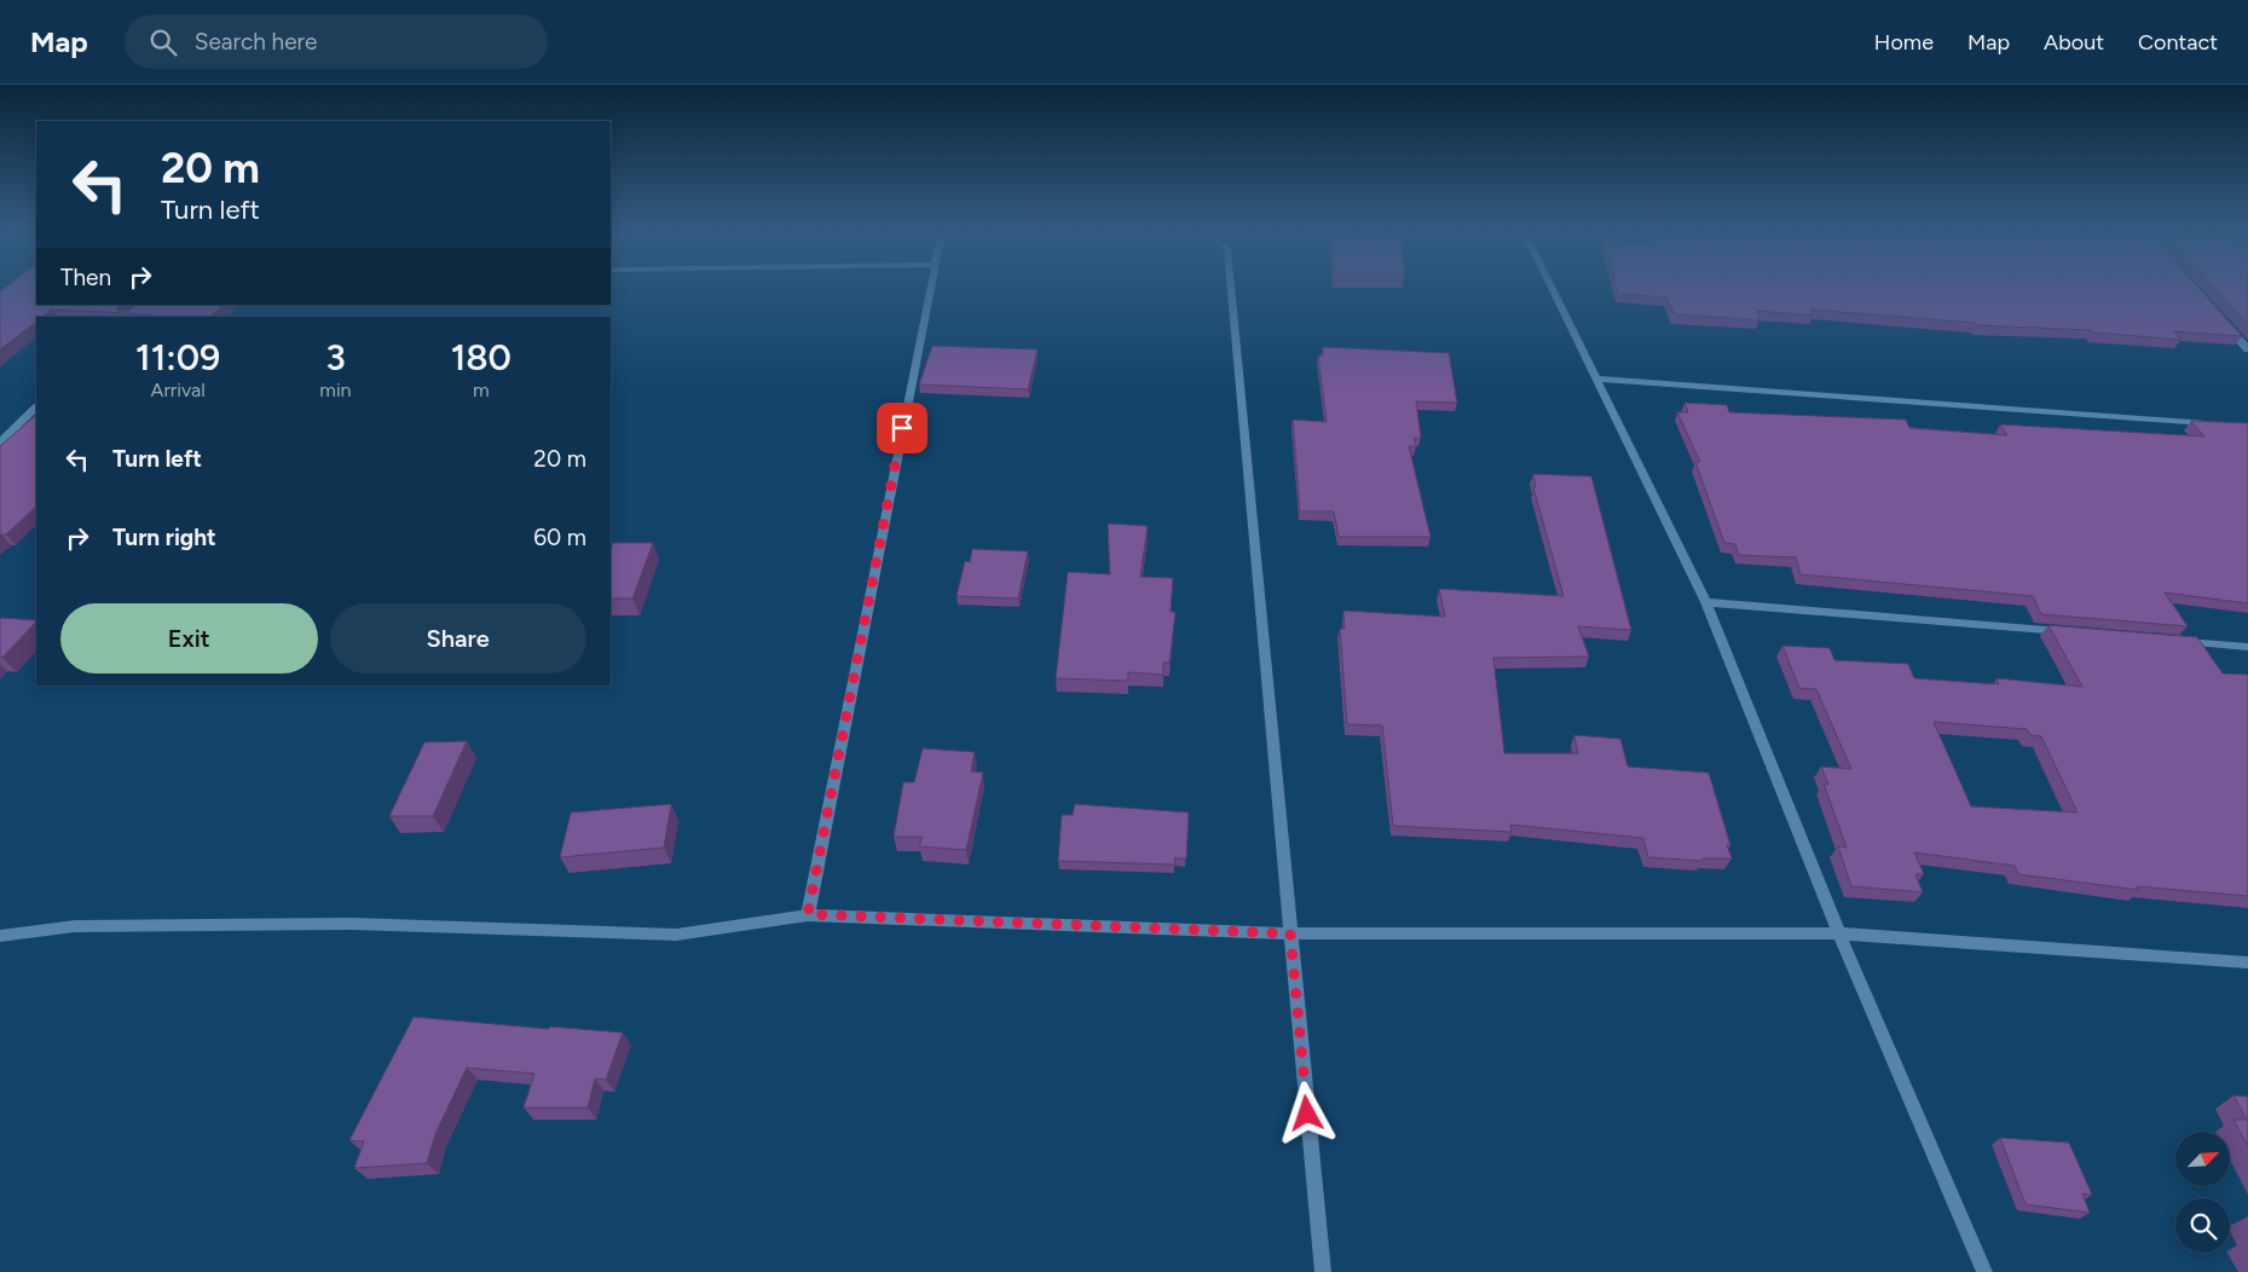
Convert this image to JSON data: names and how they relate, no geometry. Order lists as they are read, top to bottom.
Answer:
{
  "north": "top right",
  "page": {
    "header": "Map",
    "search": "Search here",
    "nav": [
      "Home",
      "Map",
      "About",
      "Contact"
    ],
    "turn": ["20 m", "Turn left"],
    "then": "Then",
    "eta": [
      "11:09",
      "Arrival",
      "3",
      "min",
      "180",
      "m"
    ],
    "list": [
      {
        "name": "Turn left",
        "value": "20 m"
      },
      {
        "name": "Turn right",
        "value": "60 m"
      }
    ],
    "buttons": ["Exit", "Share"]
  }
}
